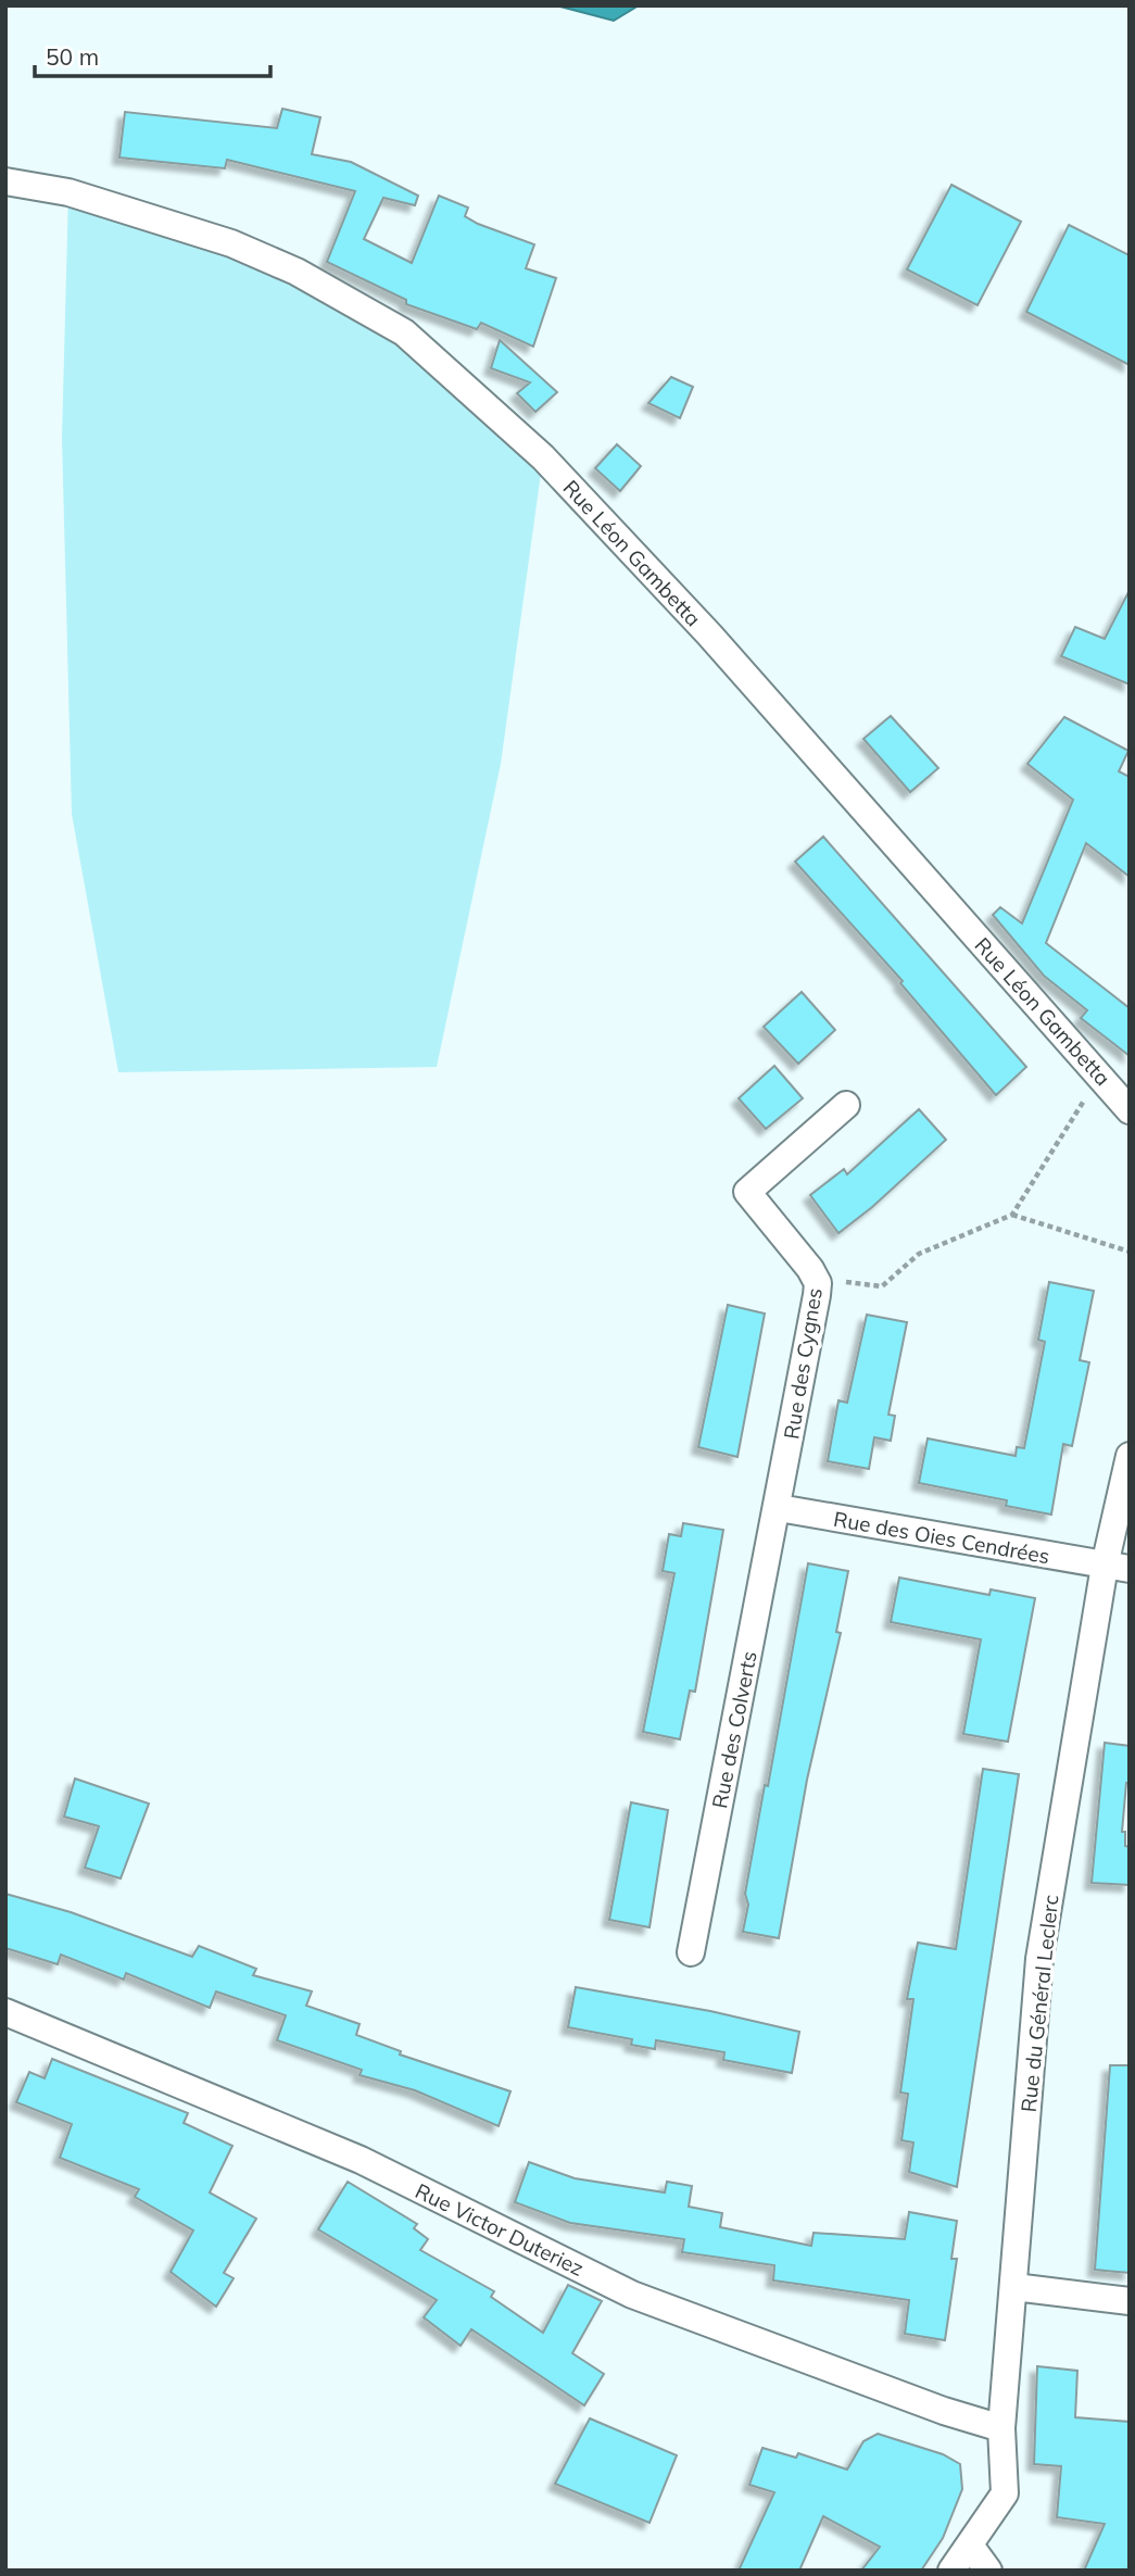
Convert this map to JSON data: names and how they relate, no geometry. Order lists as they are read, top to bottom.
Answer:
{
  "streets": {
    "street": [
      "Rue Léon Gambetta",
      "Rue des Cygnes",
      "Rue des Oies Cendrées",
      "Rue des Colverts",
      "Rue du Général Leclerc",
      "Rue Victor Duteriez"
    ]
  },
  "crossings": [
    ["Rue des Cygnes", "Rue des Oies Cendrées"],
    ["Rue des Cygnes", "Rue des Colverts"],
    ["Rue des Oies Cendrées", "Rue des Colverts"],
    ["Rue des Oies Cendrées", "Rue du Général Leclerc"],
    ["Rue du Général Leclerc", "Rue Victor Duteriez"]
  ],
  "scale_bar": "50 m"
}
